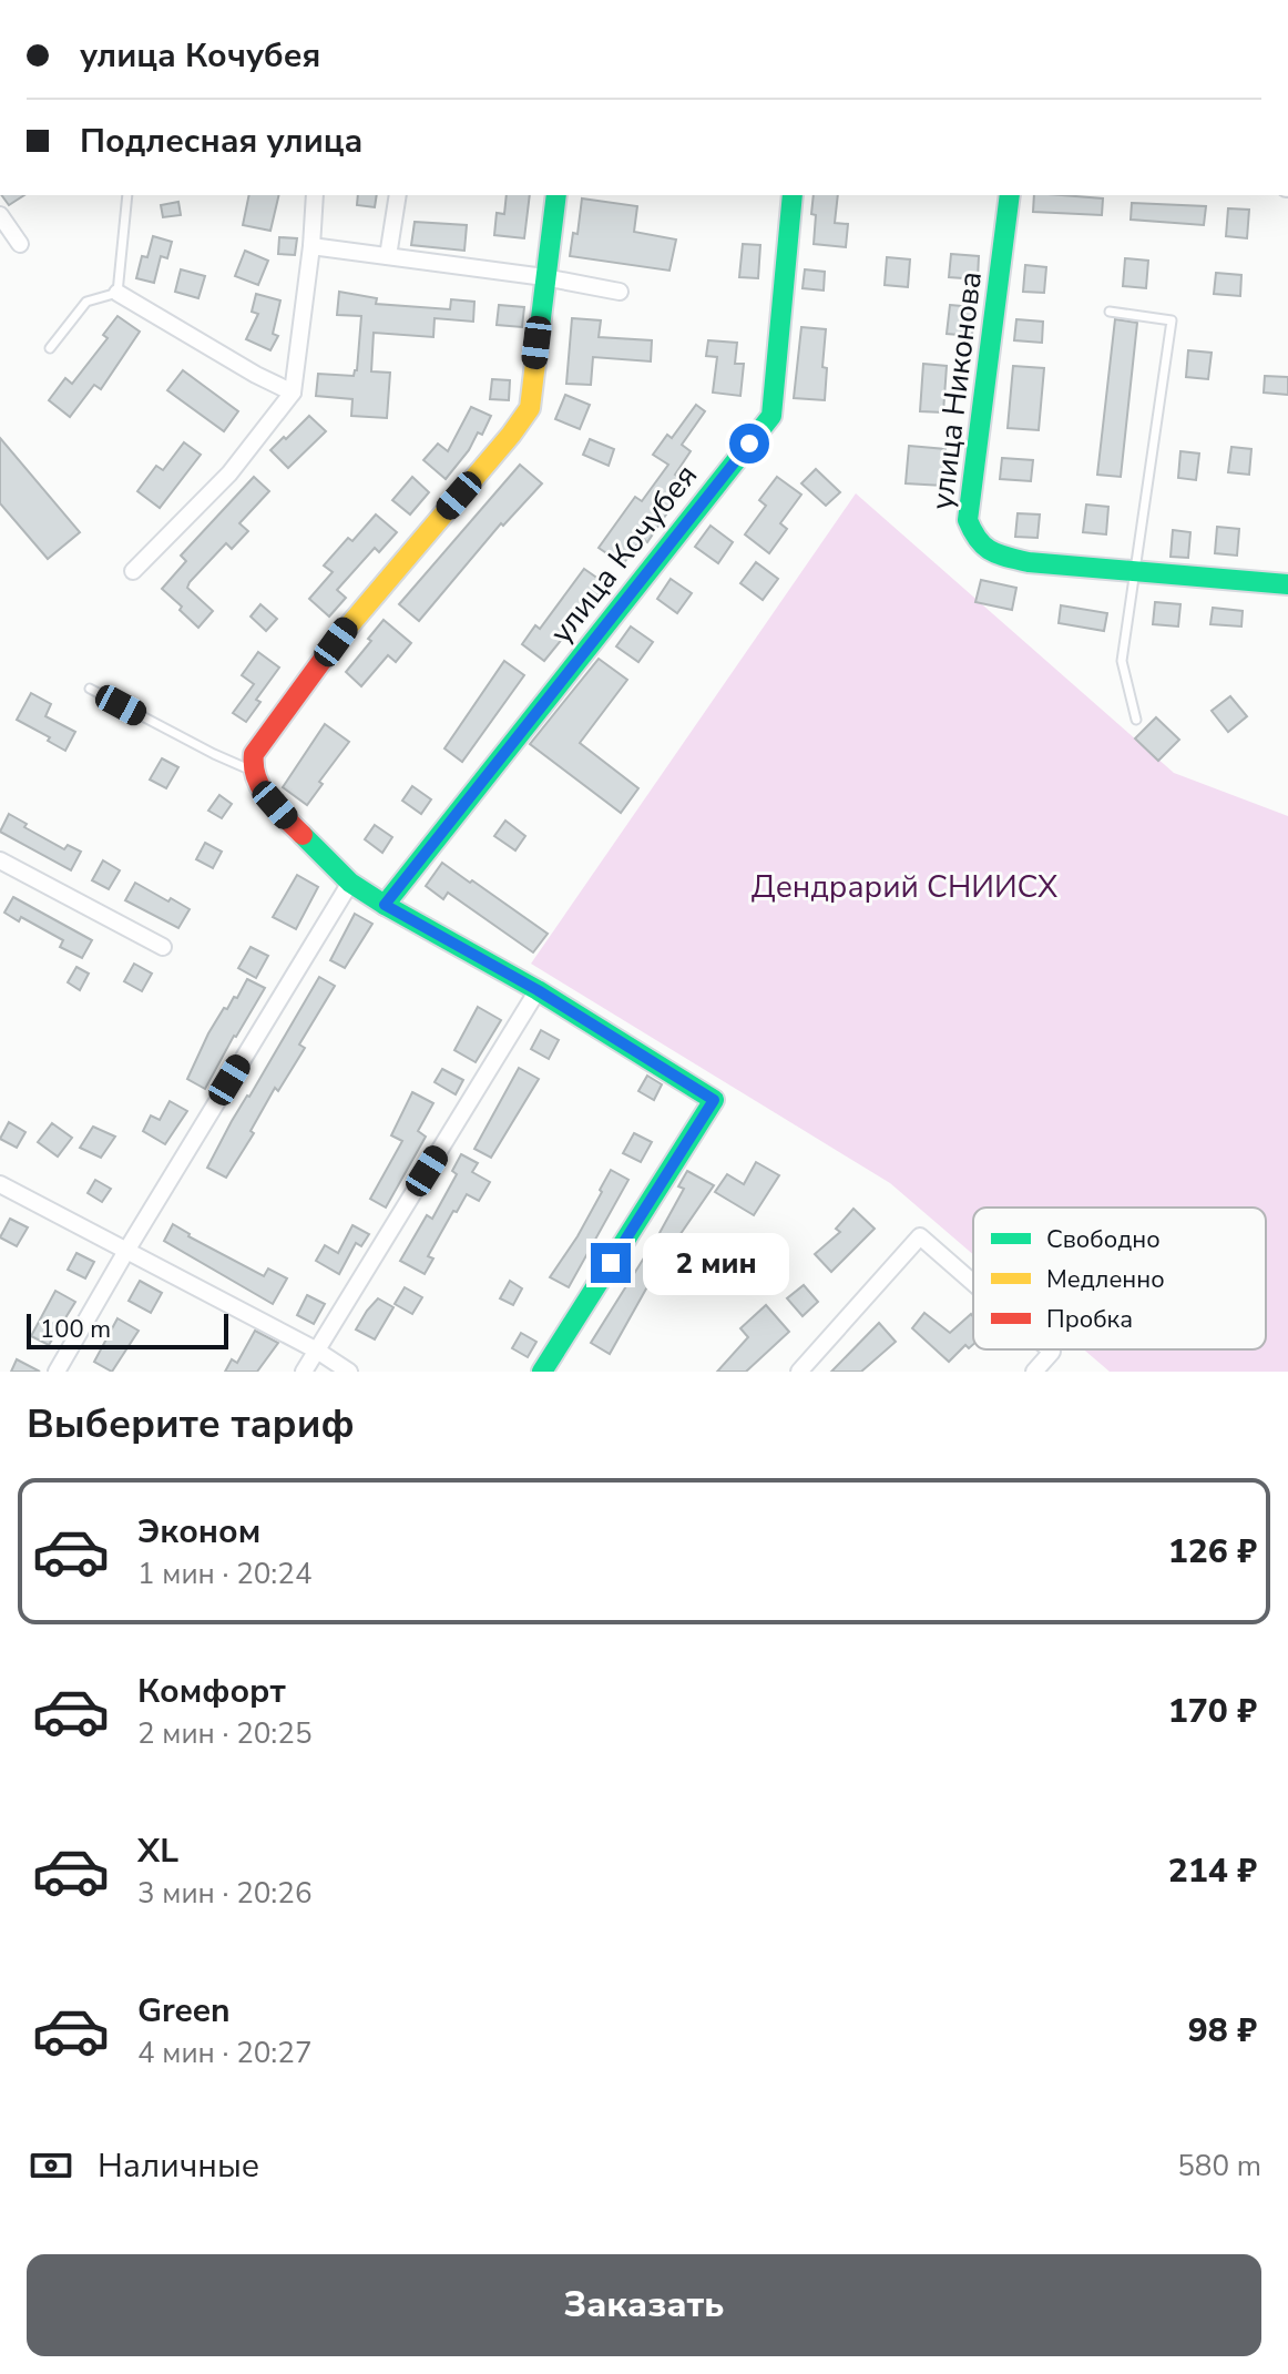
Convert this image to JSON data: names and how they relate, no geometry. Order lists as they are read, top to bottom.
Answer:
{
  "streets": {
    "street": ["улица Никонова", "улица Кочубея"]
  },
  "parks": ["Дендрарий СНИИСХ"],
  "legend": ["Свободно", "Медленно", "Пробка"],
  "scale_bar": "100 m",
  "page": {
    "banner": ["улица Кочубея", "Подлесная улица"],
    "bubble": "2 мин",
    "scale": "100 m",
    "heading": "Выберите тариф",
    "list": [
      {
        "name": "Эконом",
        "note": "1 мин · 20:24",
        "value": "126 ₽"
      },
      {
        "name": "Комфорт",
        "note": "2 мин · 20:25",
        "value": "170 ₽"
      },
      {
        "name": "XL",
        "note": "3 мин · 20:26",
        "value": "214 ₽"
      },
      {
        "name": "Green",
        "note": "4 мин · 20:27",
        "value": "98 ₽"
      }
    ],
    "pay": ["Наличные", "580 m"],
    "buttons": "Заказать"
  }
}
